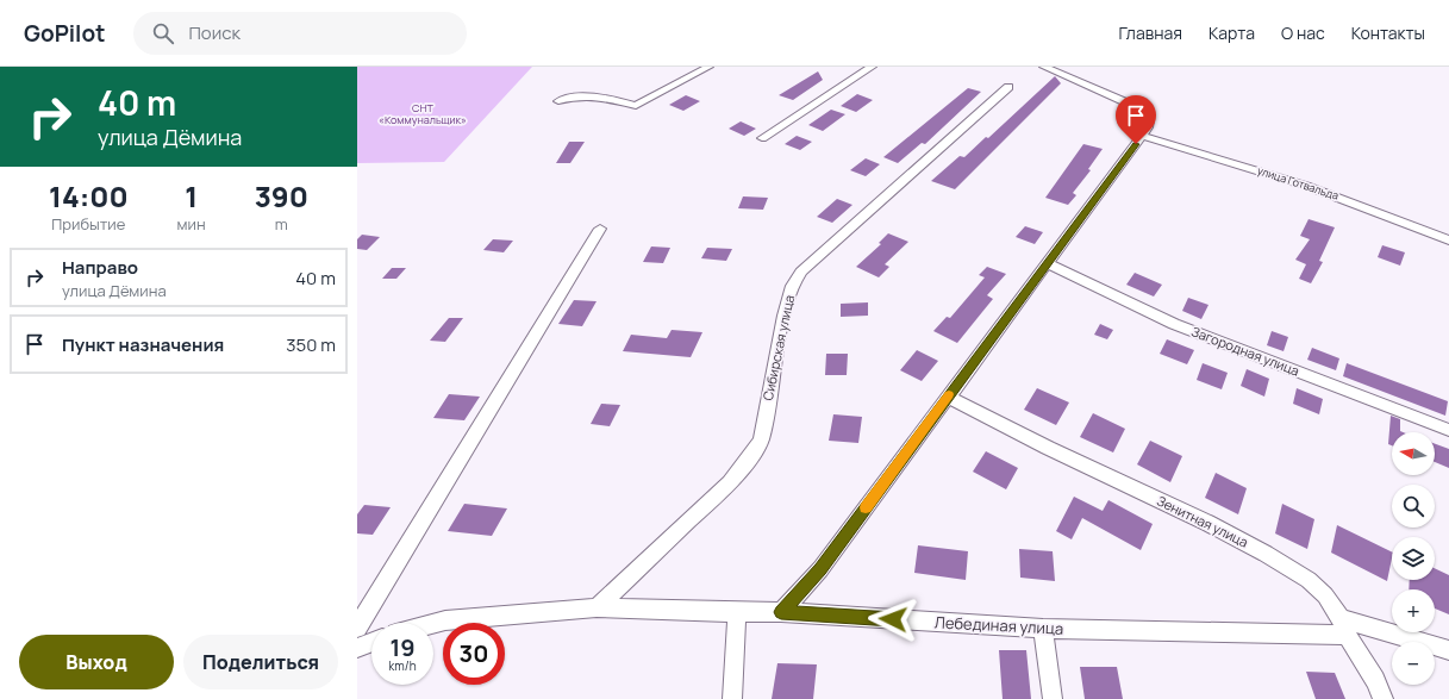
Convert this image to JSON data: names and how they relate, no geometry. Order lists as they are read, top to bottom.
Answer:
{
  "streets": {
    "street": [
      "улица Готвальда",
      "Сибирская улица",
      "Загородная улица",
      "Зенитная улица",
      "Лебединая улица"
    ]
  },
  "crossings": [
    ["Сибирская улица", "Лебединая улица"],
    ["Зенитная улица", "Лебединая улица"]
  ],
  "parks": ["СНТ «Коммунальщик»"],
  "north": "left",
  "page": {
    "header": "GoPilot",
    "search": "Поиск",
    "nav": [
      "Главная",
      "Карта",
      "О нас",
      "Контакты"
    ],
    "turn": ["40 m", "улица Дёмина"],
    "eta": [
      "14:00",
      "Прибытие",
      "1",
      "мин",
      "390",
      "m"
    ],
    "list": [
      {
        "name": "Направо",
        "note": "улица Дёмина",
        "value": "40 m"
      },
      {
        "name": "Пункт назначения",
        "value": "350 m"
      }
    ],
    "map_buttons": ["+", "−"],
    "speed": "19 km/h",
    "limit": "30",
    "buttons": ["Выход", "Поделиться"]
  }
}
